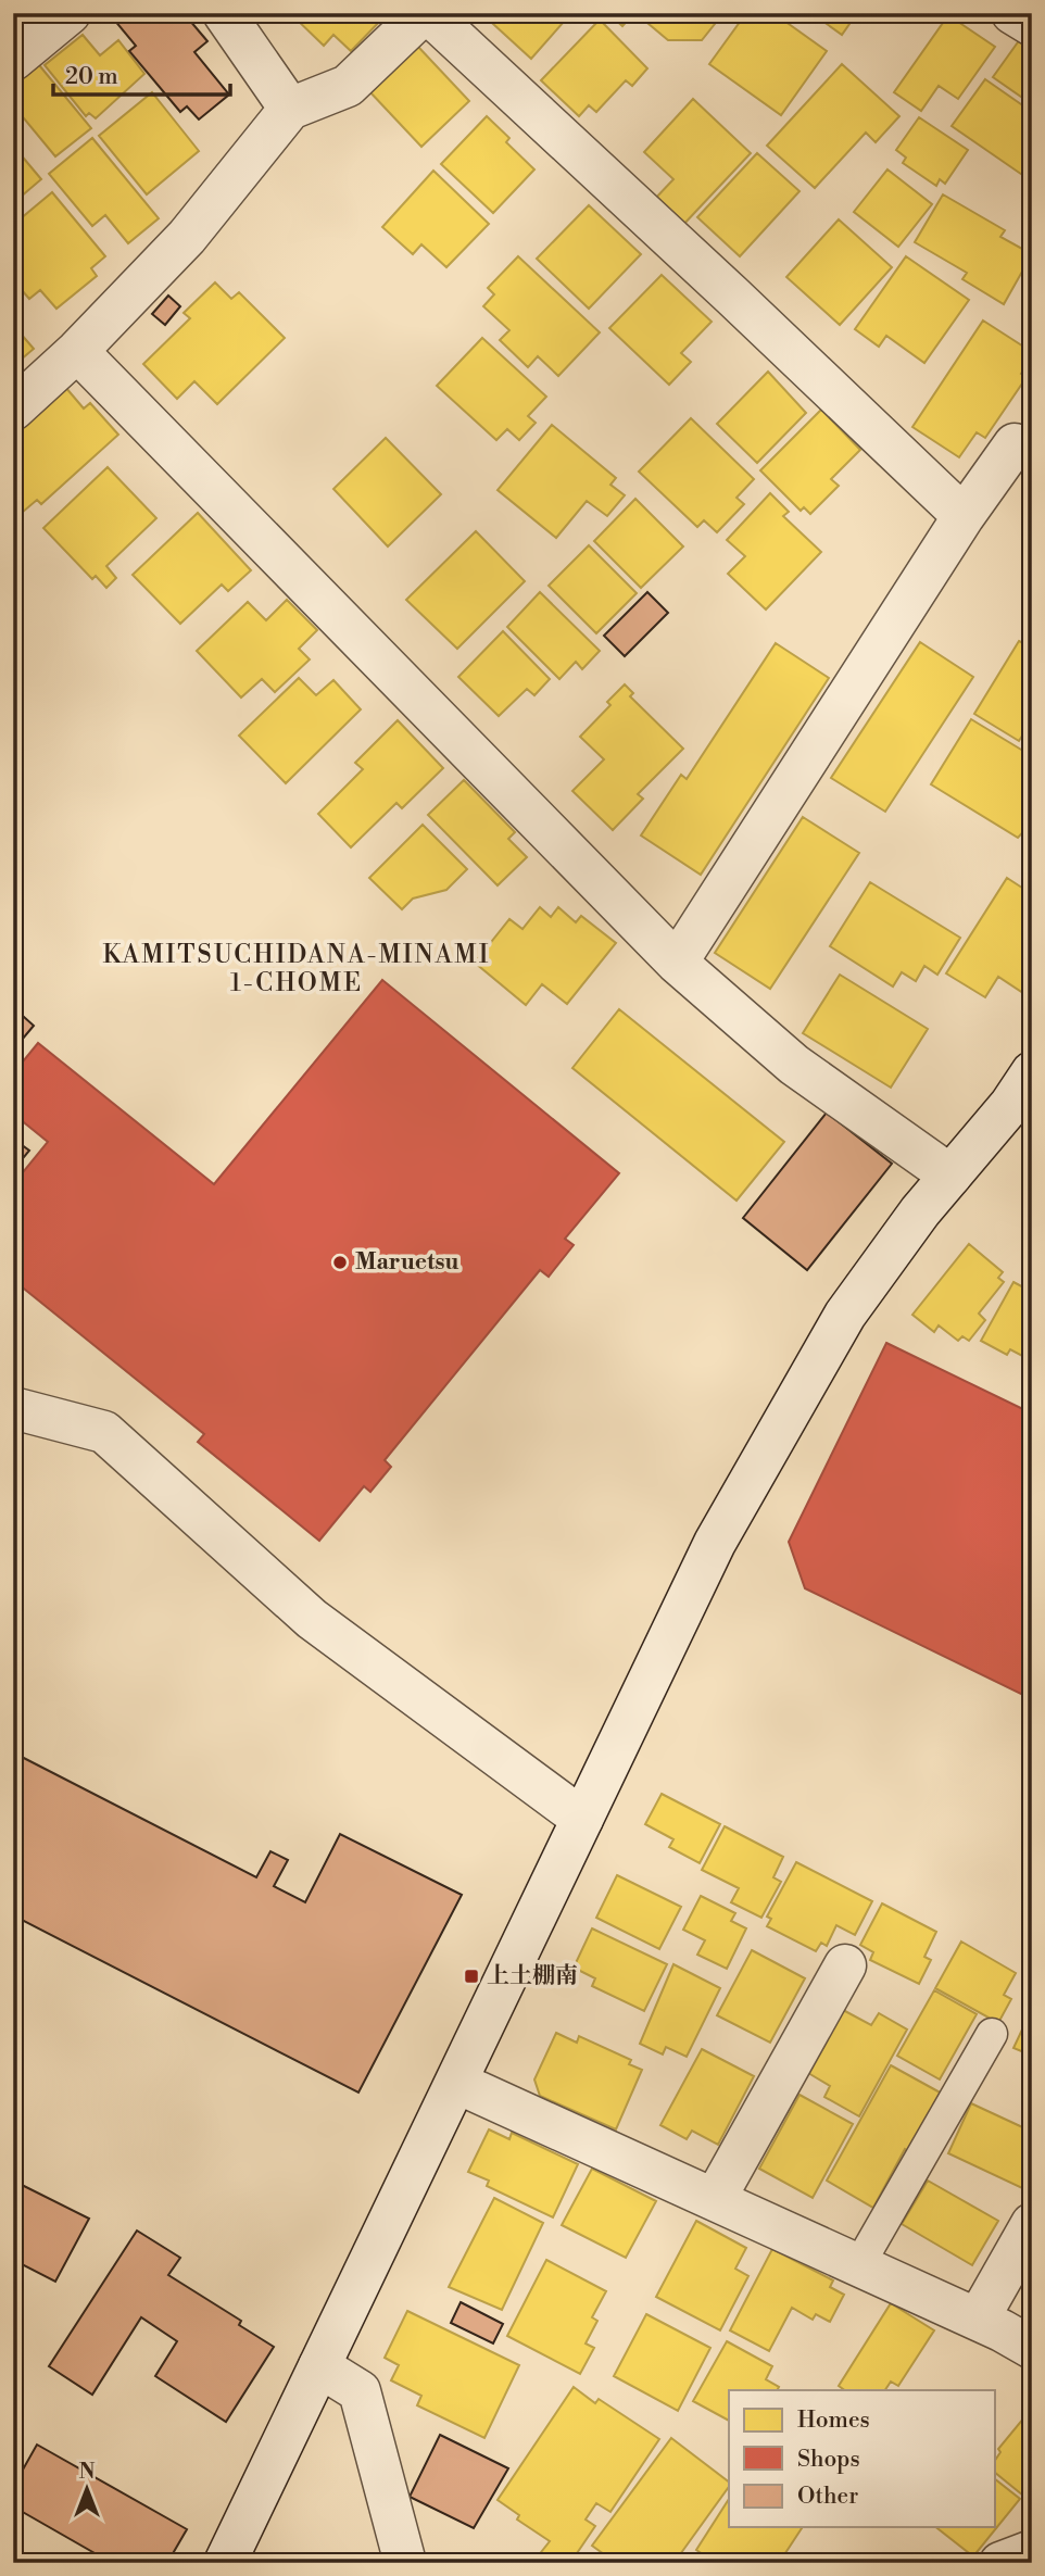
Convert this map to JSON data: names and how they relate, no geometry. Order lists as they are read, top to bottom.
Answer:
{
  "districts": ["KAMITSUCHIDANA-MINAMI 1-CHOME"],
  "places": {
    "other": ["Maruetsu"],
    "transit": ["上土棚南"]
  },
  "legend": ["Homes", "Shops", "Other"],
  "scale_bar": "20 m",
  "north": "top"
}
